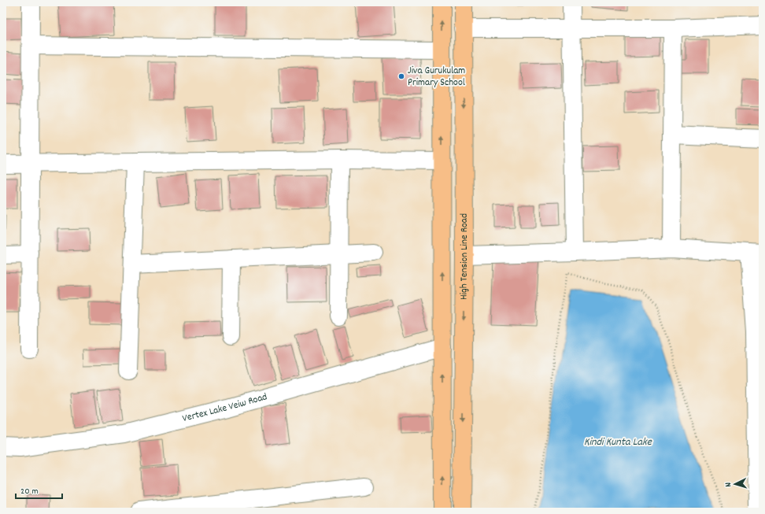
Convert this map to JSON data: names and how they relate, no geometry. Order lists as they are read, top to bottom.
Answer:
{
  "streets": {
    "main road": ["High Tension Line Road"],
    "street": ["Vertex Lake Veiw Road"]
  },
  "water": ["Kindi Kunta Lake"],
  "places": ["Jiva Gurukulam Primary School"],
  "scale_bar": "20 m",
  "north": "left"
}
